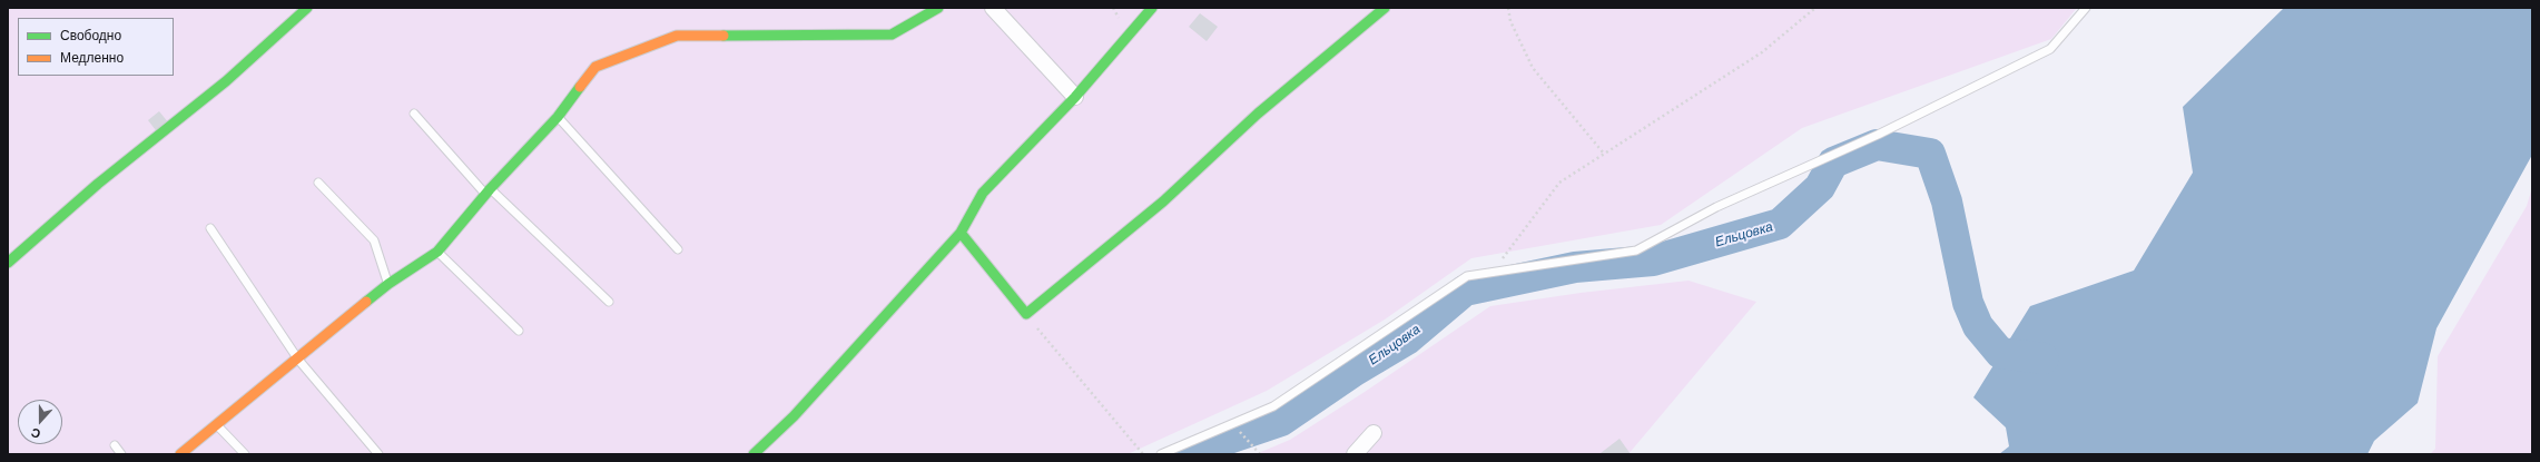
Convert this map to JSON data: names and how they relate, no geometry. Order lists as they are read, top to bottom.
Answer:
{
  "water": ["Ельцовка"],
  "legend": ["Свободно", "Медленно"],
  "north": "bottom"
}
